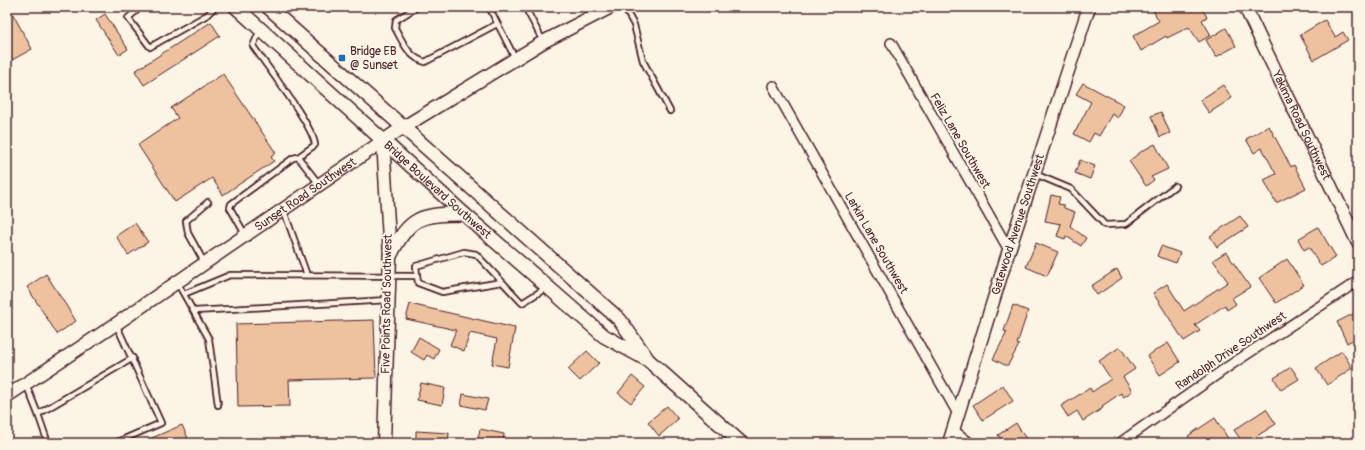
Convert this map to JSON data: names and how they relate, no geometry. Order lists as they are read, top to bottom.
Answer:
{
  "streets": {
    "main road": ["Bridge Boulevard Southwest"],
    "street": [
      "Yakima Road Southwest",
      "Feliz Lane Southwest",
      "Sunset Road Southwest",
      "Gatewood Avenue Southwest",
      "Larkin Lane Southwest",
      "Five Points Road Southwest",
      "Randolph Drive Southwest"
    ]
  },
  "crossings": [
    ["Feliz Lane Southwest", "Gatewood Avenue Southwest"],
    ["Bridge Boulevard Southwest", "Sunset Road Southwest"],
    ["Bridge Boulevard Southwest", "Five Points Road Southwest"],
    ["Sunset Road Southwest", "Five Points Road Southwest"],
    ["Gatewood Avenue Southwest", "Larkin Lane Southwest"]
  ],
  "places": {
    "transit": ["Bridge EB @ Sunset"]
  }
}
